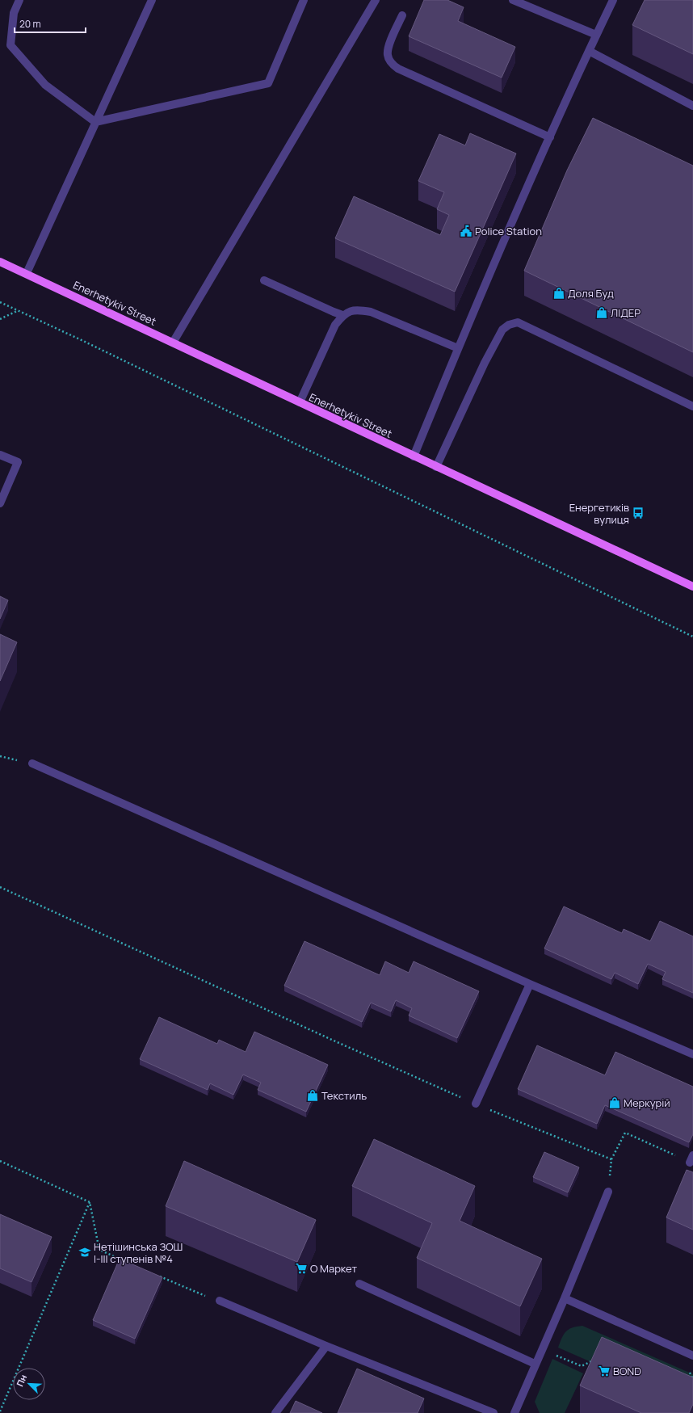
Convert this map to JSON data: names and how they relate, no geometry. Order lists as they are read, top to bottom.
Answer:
{
  "streets": {
    "main road": ["Enerhetykiv Street"]
  },
  "places": {
    "public building": ["Police Station"],
    "shop": [
      "Доля Буд",
      "ЛІДЕР",
      "Текстиль",
      "Меркурій"
    ],
    "bus stop": ["Енергетиків вулиця"],
    "school or university": ["Нетішинська ЗОШ І-ІІІ ступенів №4"],
    "supermarket": ["О Маркет", "BOND"]
  },
  "scale_bar": "20 m",
  "north": "top left"
}
